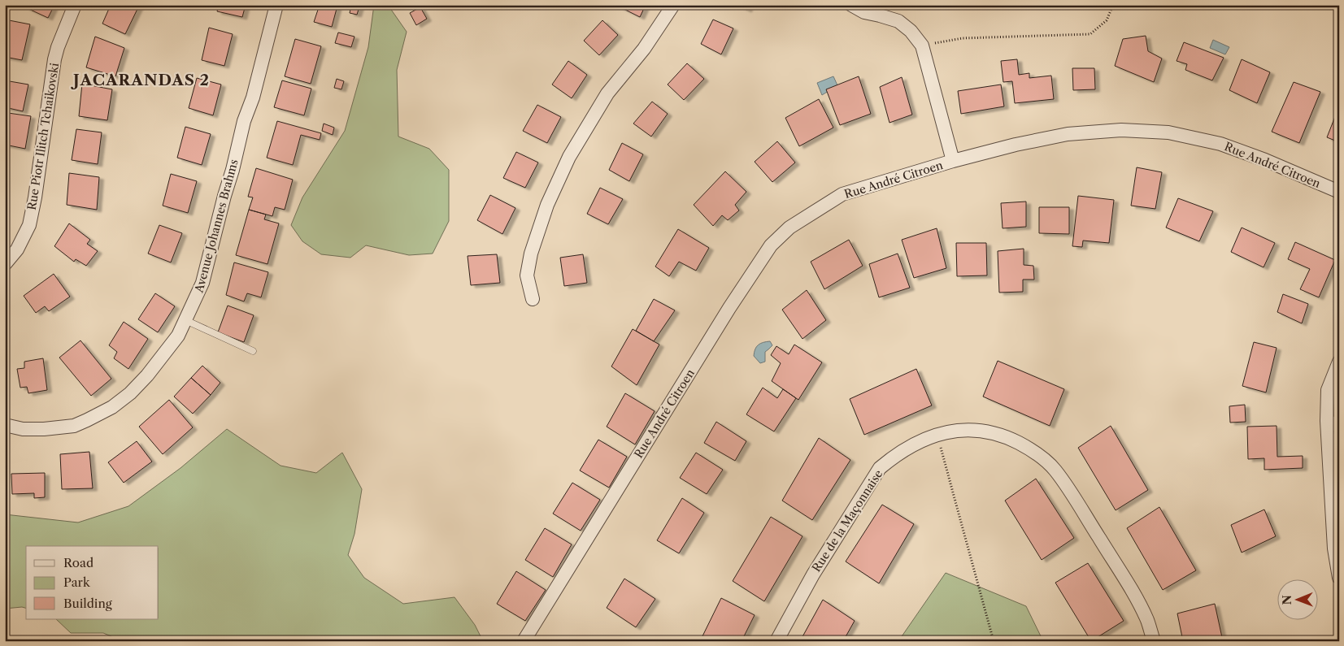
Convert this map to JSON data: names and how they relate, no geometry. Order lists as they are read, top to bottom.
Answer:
{
  "streets": {
    "street": [
      "Rue Piotr Ilitch Tchaikovski",
      "Rue André Citroen",
      "Avenue Johannes Brahms",
      "Rue de la Maçonnaise"
    ]
  },
  "districts": ["JACARANDAS 2"],
  "legend": ["Road", "Park", "Building"],
  "north": "left"
}
